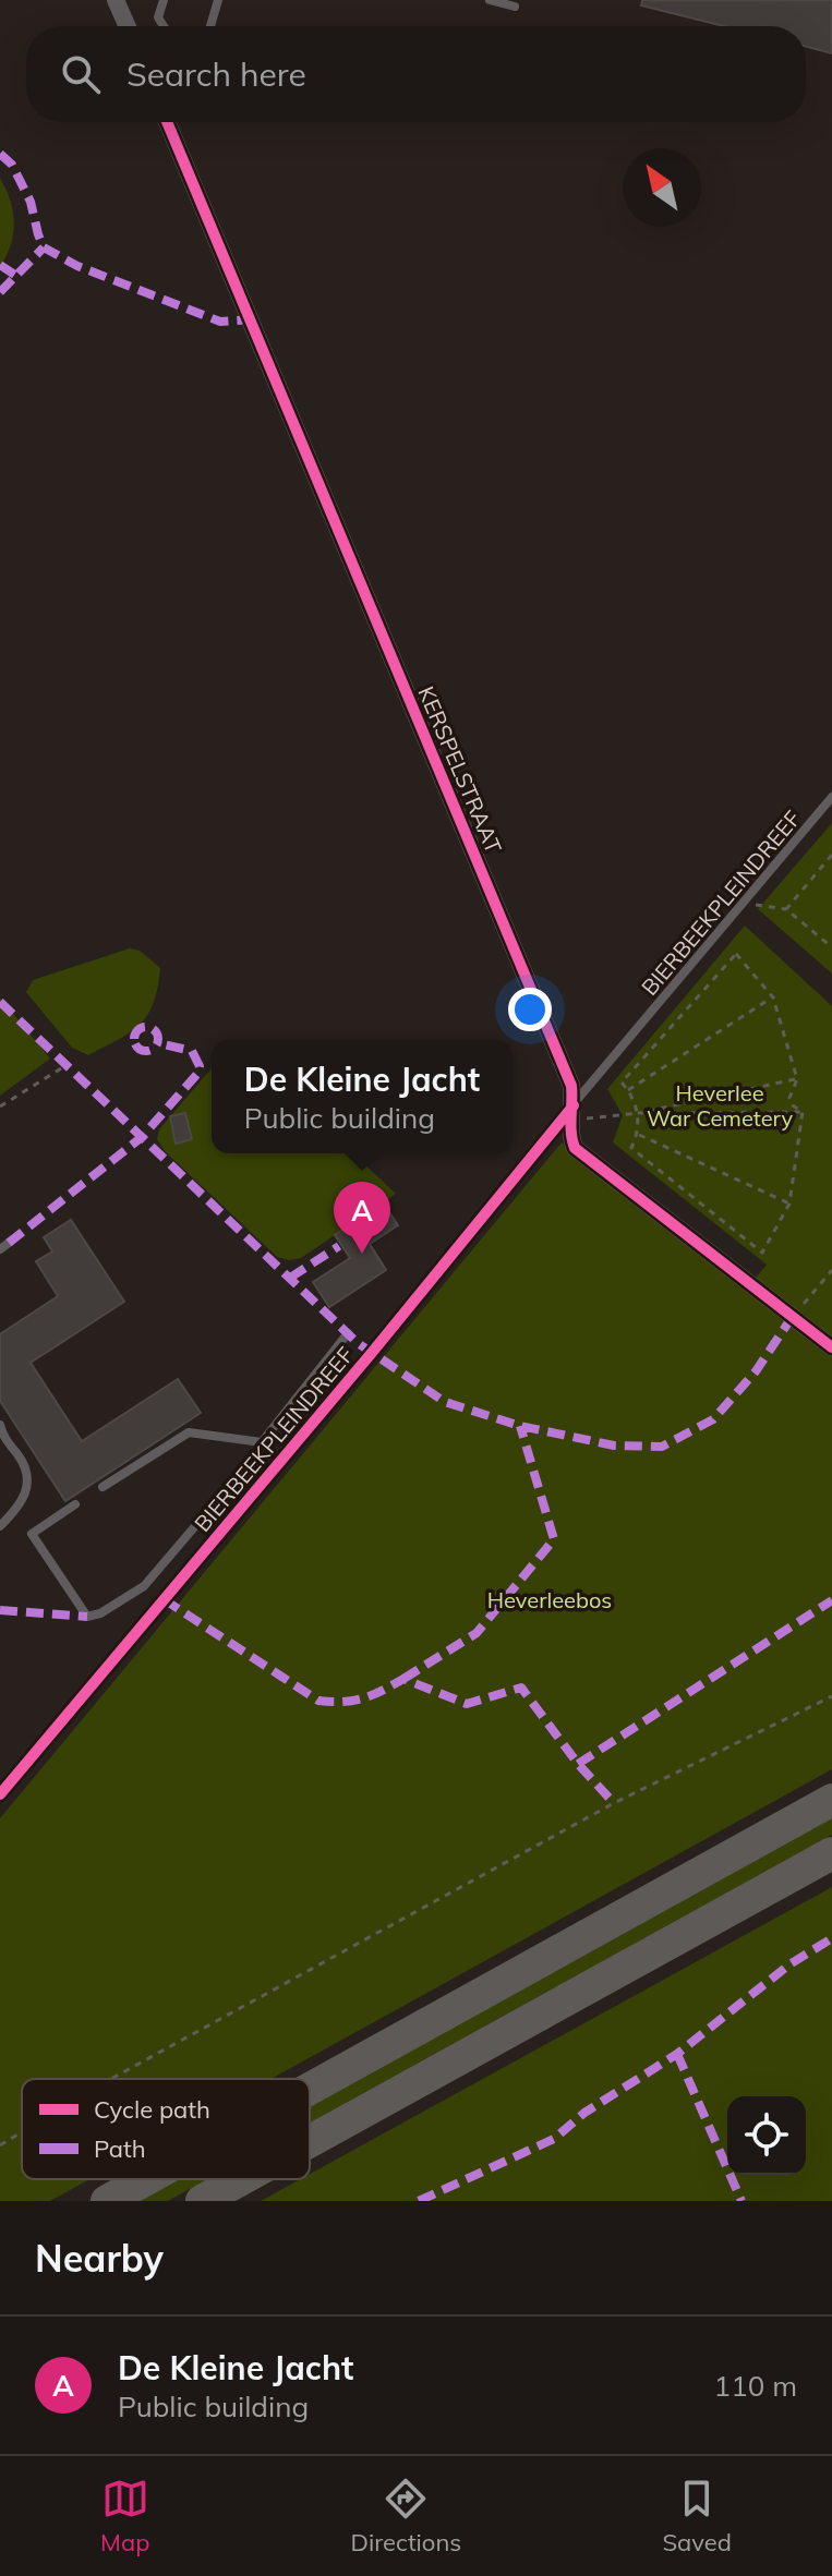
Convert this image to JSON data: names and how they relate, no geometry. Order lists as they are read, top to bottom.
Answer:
{
  "streets": {
    "street": ["KERSPELSTRAAT"],
    "lane": ["BIERBEEKPLEINDREEF"]
  },
  "crossings": [
    ["KERSPELSTRAAT", "BIERBEEKPLEINDREEF"]
  ],
  "parks": ["Heverlee War Cemetery", "Heverleebos"],
  "legend": ["Cycle path", "Path"],
  "north": "top left",
  "page": {
    "search": "Search here",
    "popup": ["De Kleine Jacht", "Public building"],
    "pins": "A",
    "heading": "Nearby",
    "list": [
      {
        "mark": "A",
        "name": "De Kleine Jacht",
        "note": "Public building",
        "value": "110 m"
      }
    ],
    "nav": ["Map", "Directions", "Saved"]
  }
}
